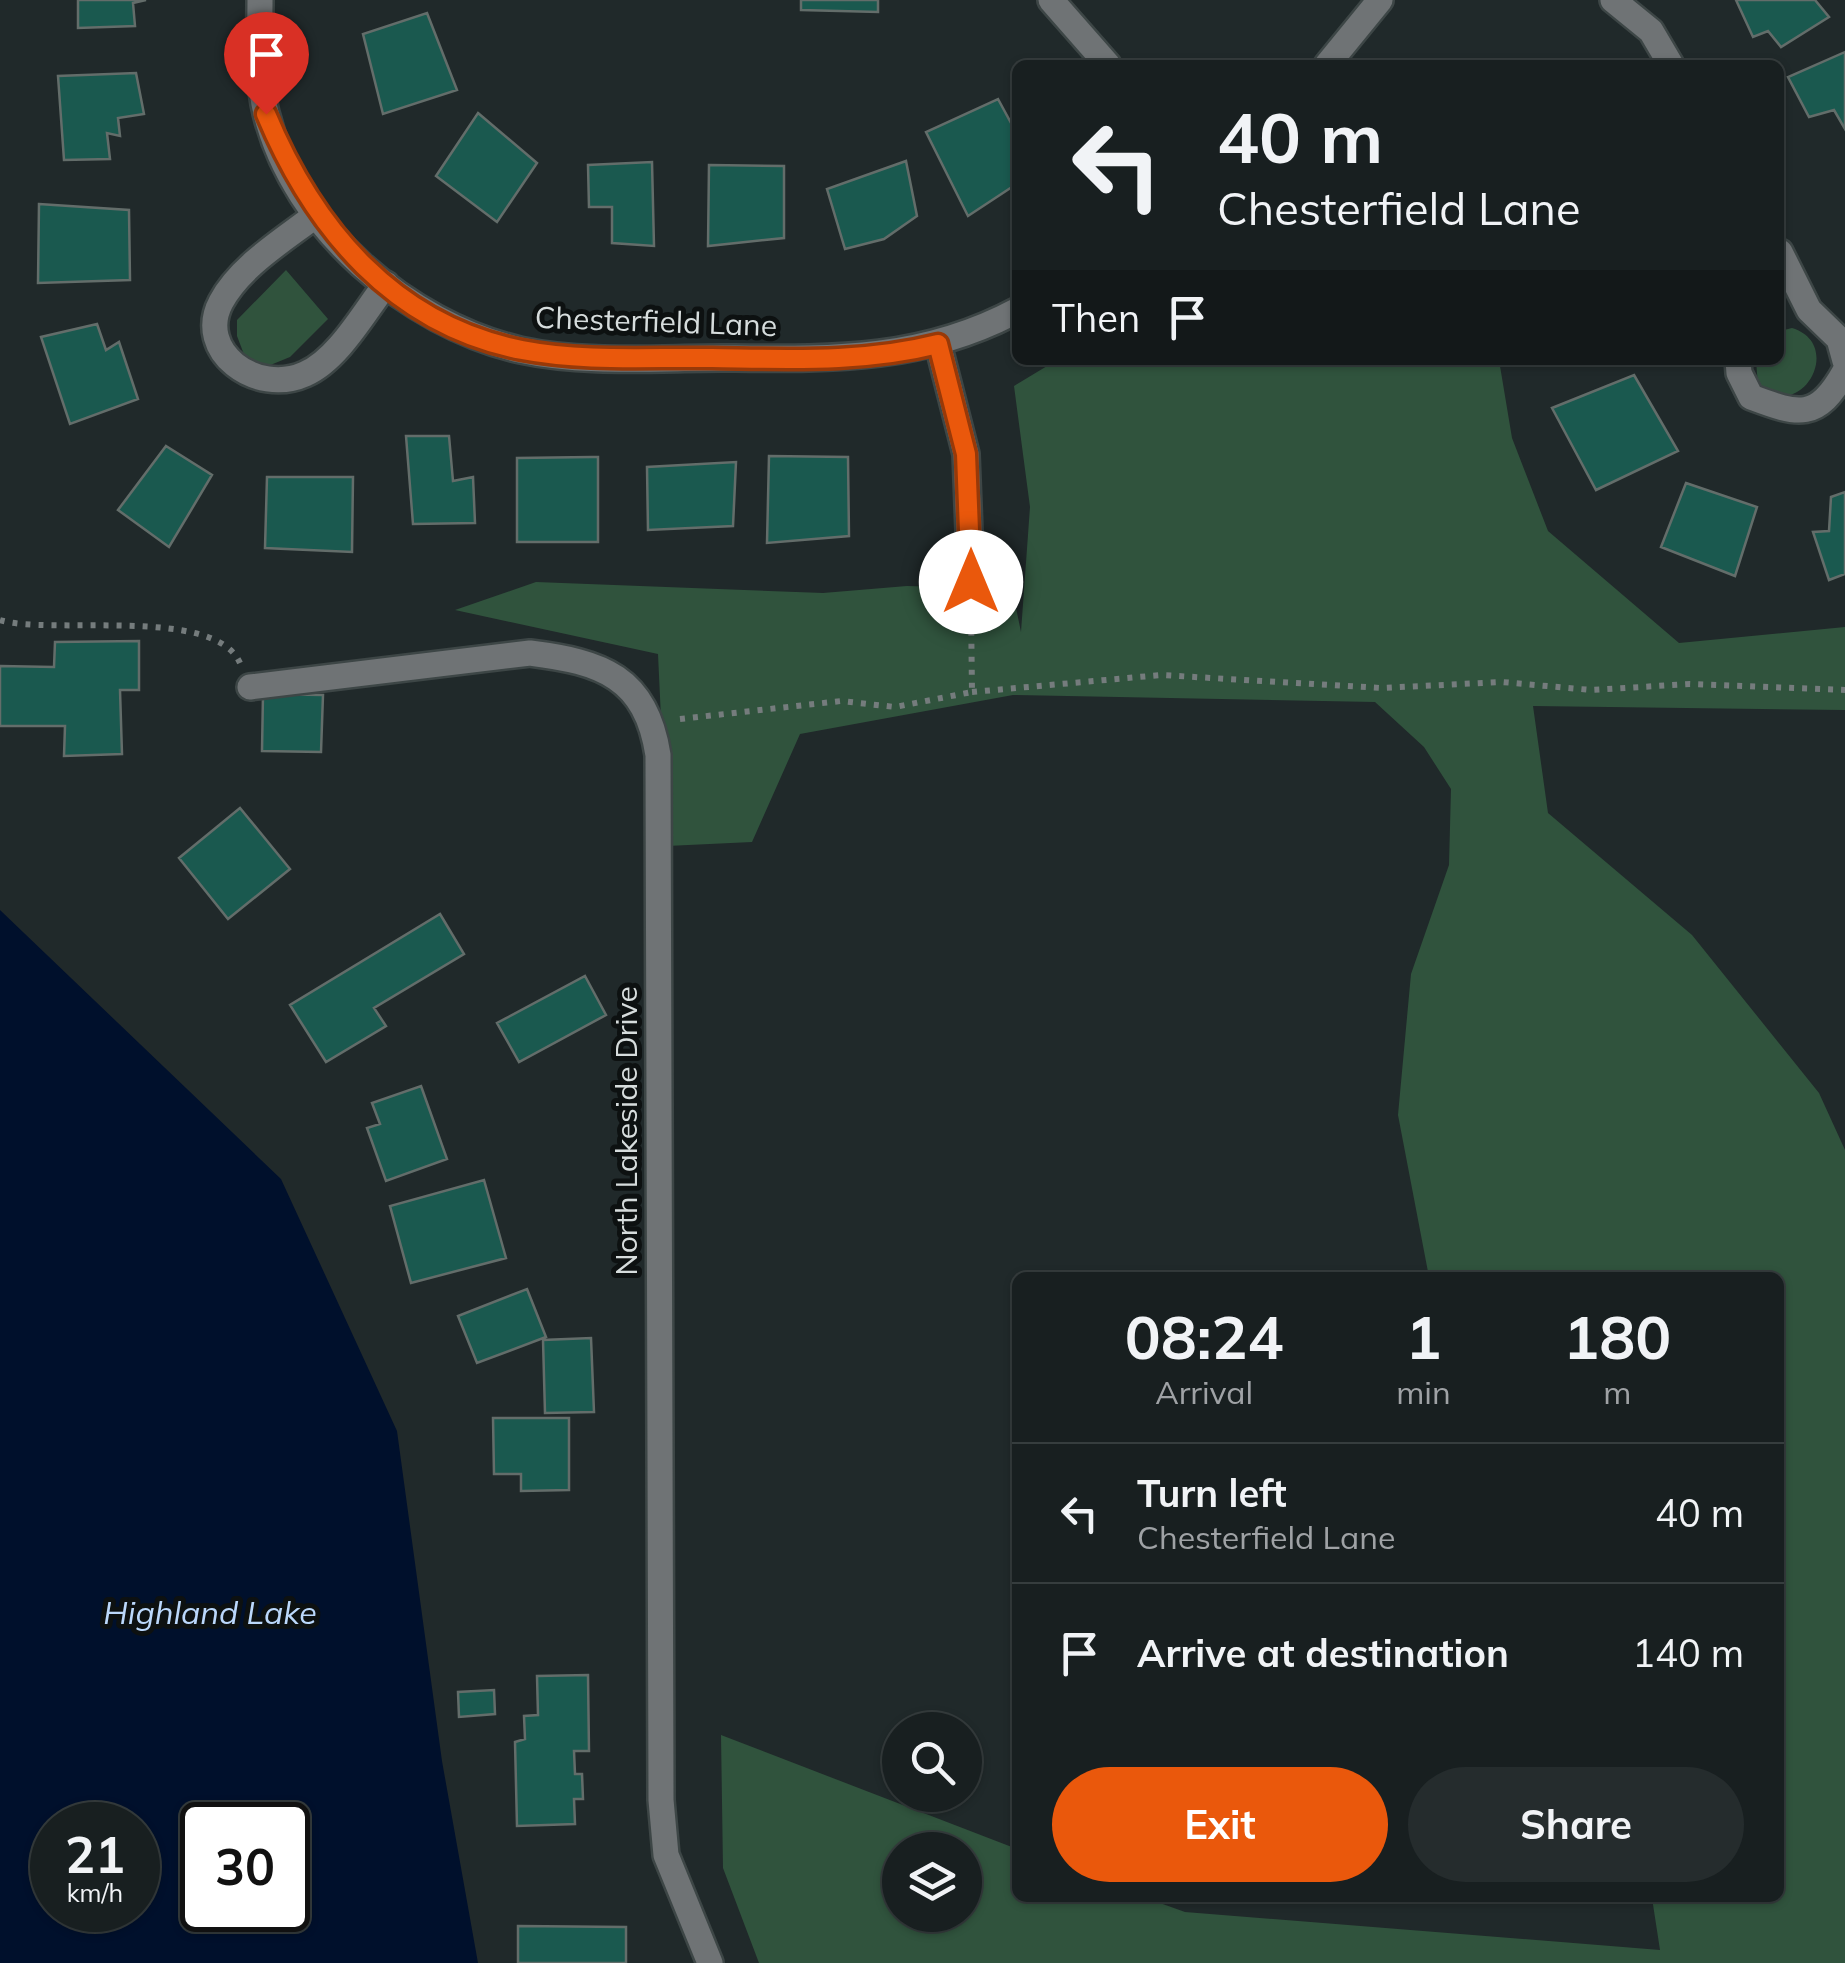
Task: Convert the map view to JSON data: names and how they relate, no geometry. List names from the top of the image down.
{
  "streets": {
    "street": ["Chesterfield Lane", "North Lakeside Drive"]
  },
  "water": ["Highland Lake"],
  "page": {
    "turn": ["40 m", "Chesterfield Lane"],
    "then": "Then",
    "eta": [
      "08:24",
      "Arrival",
      "1",
      "min",
      "180",
      "m"
    ],
    "list": [
      {
        "name": "Turn left",
        "note": "Chesterfield Lane",
        "value": "40 m"
      },
      {
        "name": "Arrive at destination",
        "value": "140 m"
      }
    ],
    "buttons": ["Exit", "Share"],
    "speed": "21 km/h",
    "limit": "30"
  }
}
